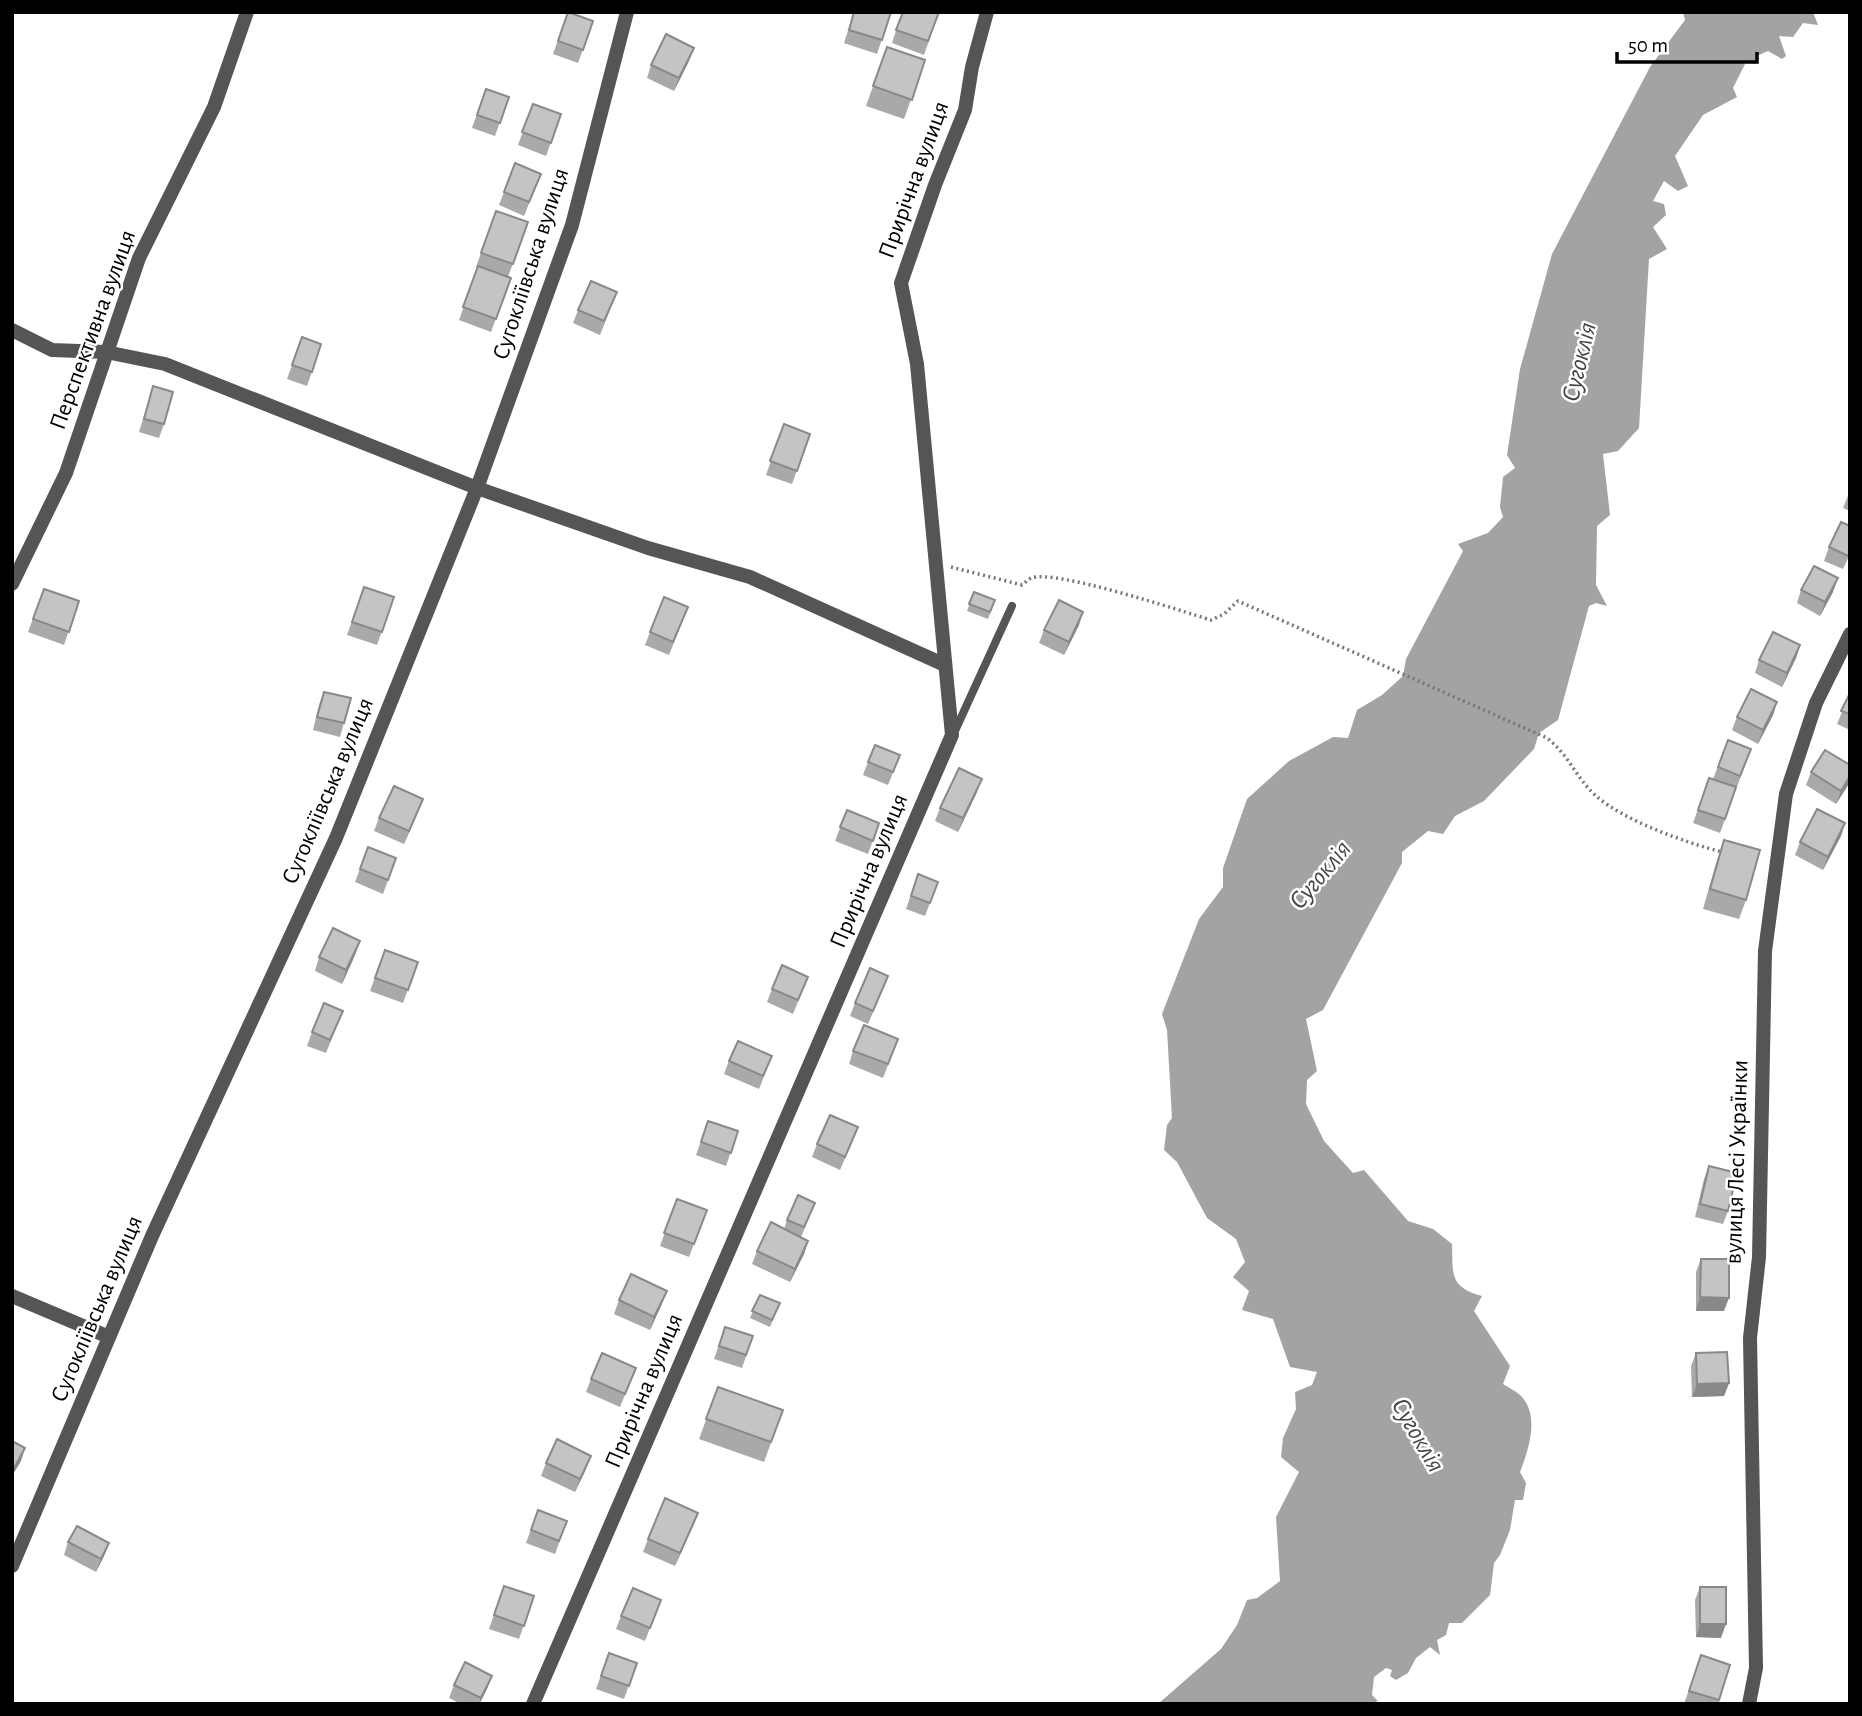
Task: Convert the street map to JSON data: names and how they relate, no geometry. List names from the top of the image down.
{
  "streets": {
    "street": [
      "Прирічна вулиця",
      "Сугокліївська вулиця",
      "Перспективна вулиця",
      "вулиця Лесі Українки"
    ]
  },
  "water": ["Сугоклія"],
  "scale_bar": "50 m"
}
